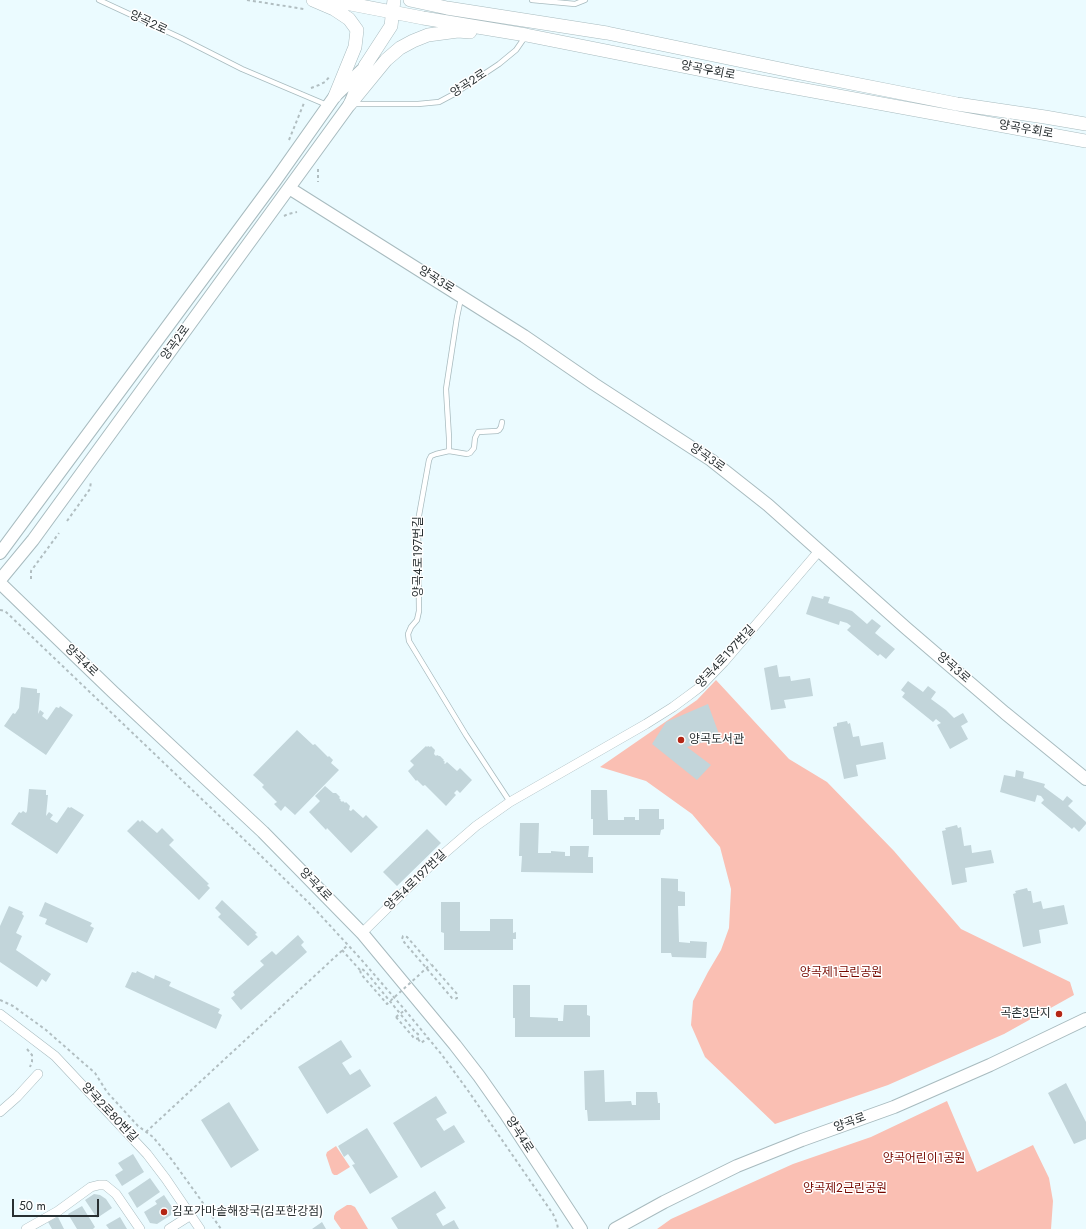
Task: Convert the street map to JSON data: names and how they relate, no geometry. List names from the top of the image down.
{
  "streets": {
    "main road": ["양곡2로", "양곡우회로"],
    "street": [
      "양곡3로",
      "양곡4로197번길",
      "양곡4로",
      "양곡2로80번길",
      "양곡로"
    ]
  },
  "crossings": [
    ["양곡2로", "양곡우회로"],
    ["양곡2로", "양곡3로"],
    ["양곡2로", "양곡4로"],
    ["양곡3로", "양곡4로197번길"],
    ["양곡4로197번길", "양곡4로"]
  ],
  "parks": ["양곡제1근린공원", "양곡어린이1공원", "양곡제2근린공원"],
  "places": ["양곡도서관", "곡촌3단지", "김포가마솥해장국(김포한강점)"],
  "scale_bar": "50 m"
}
